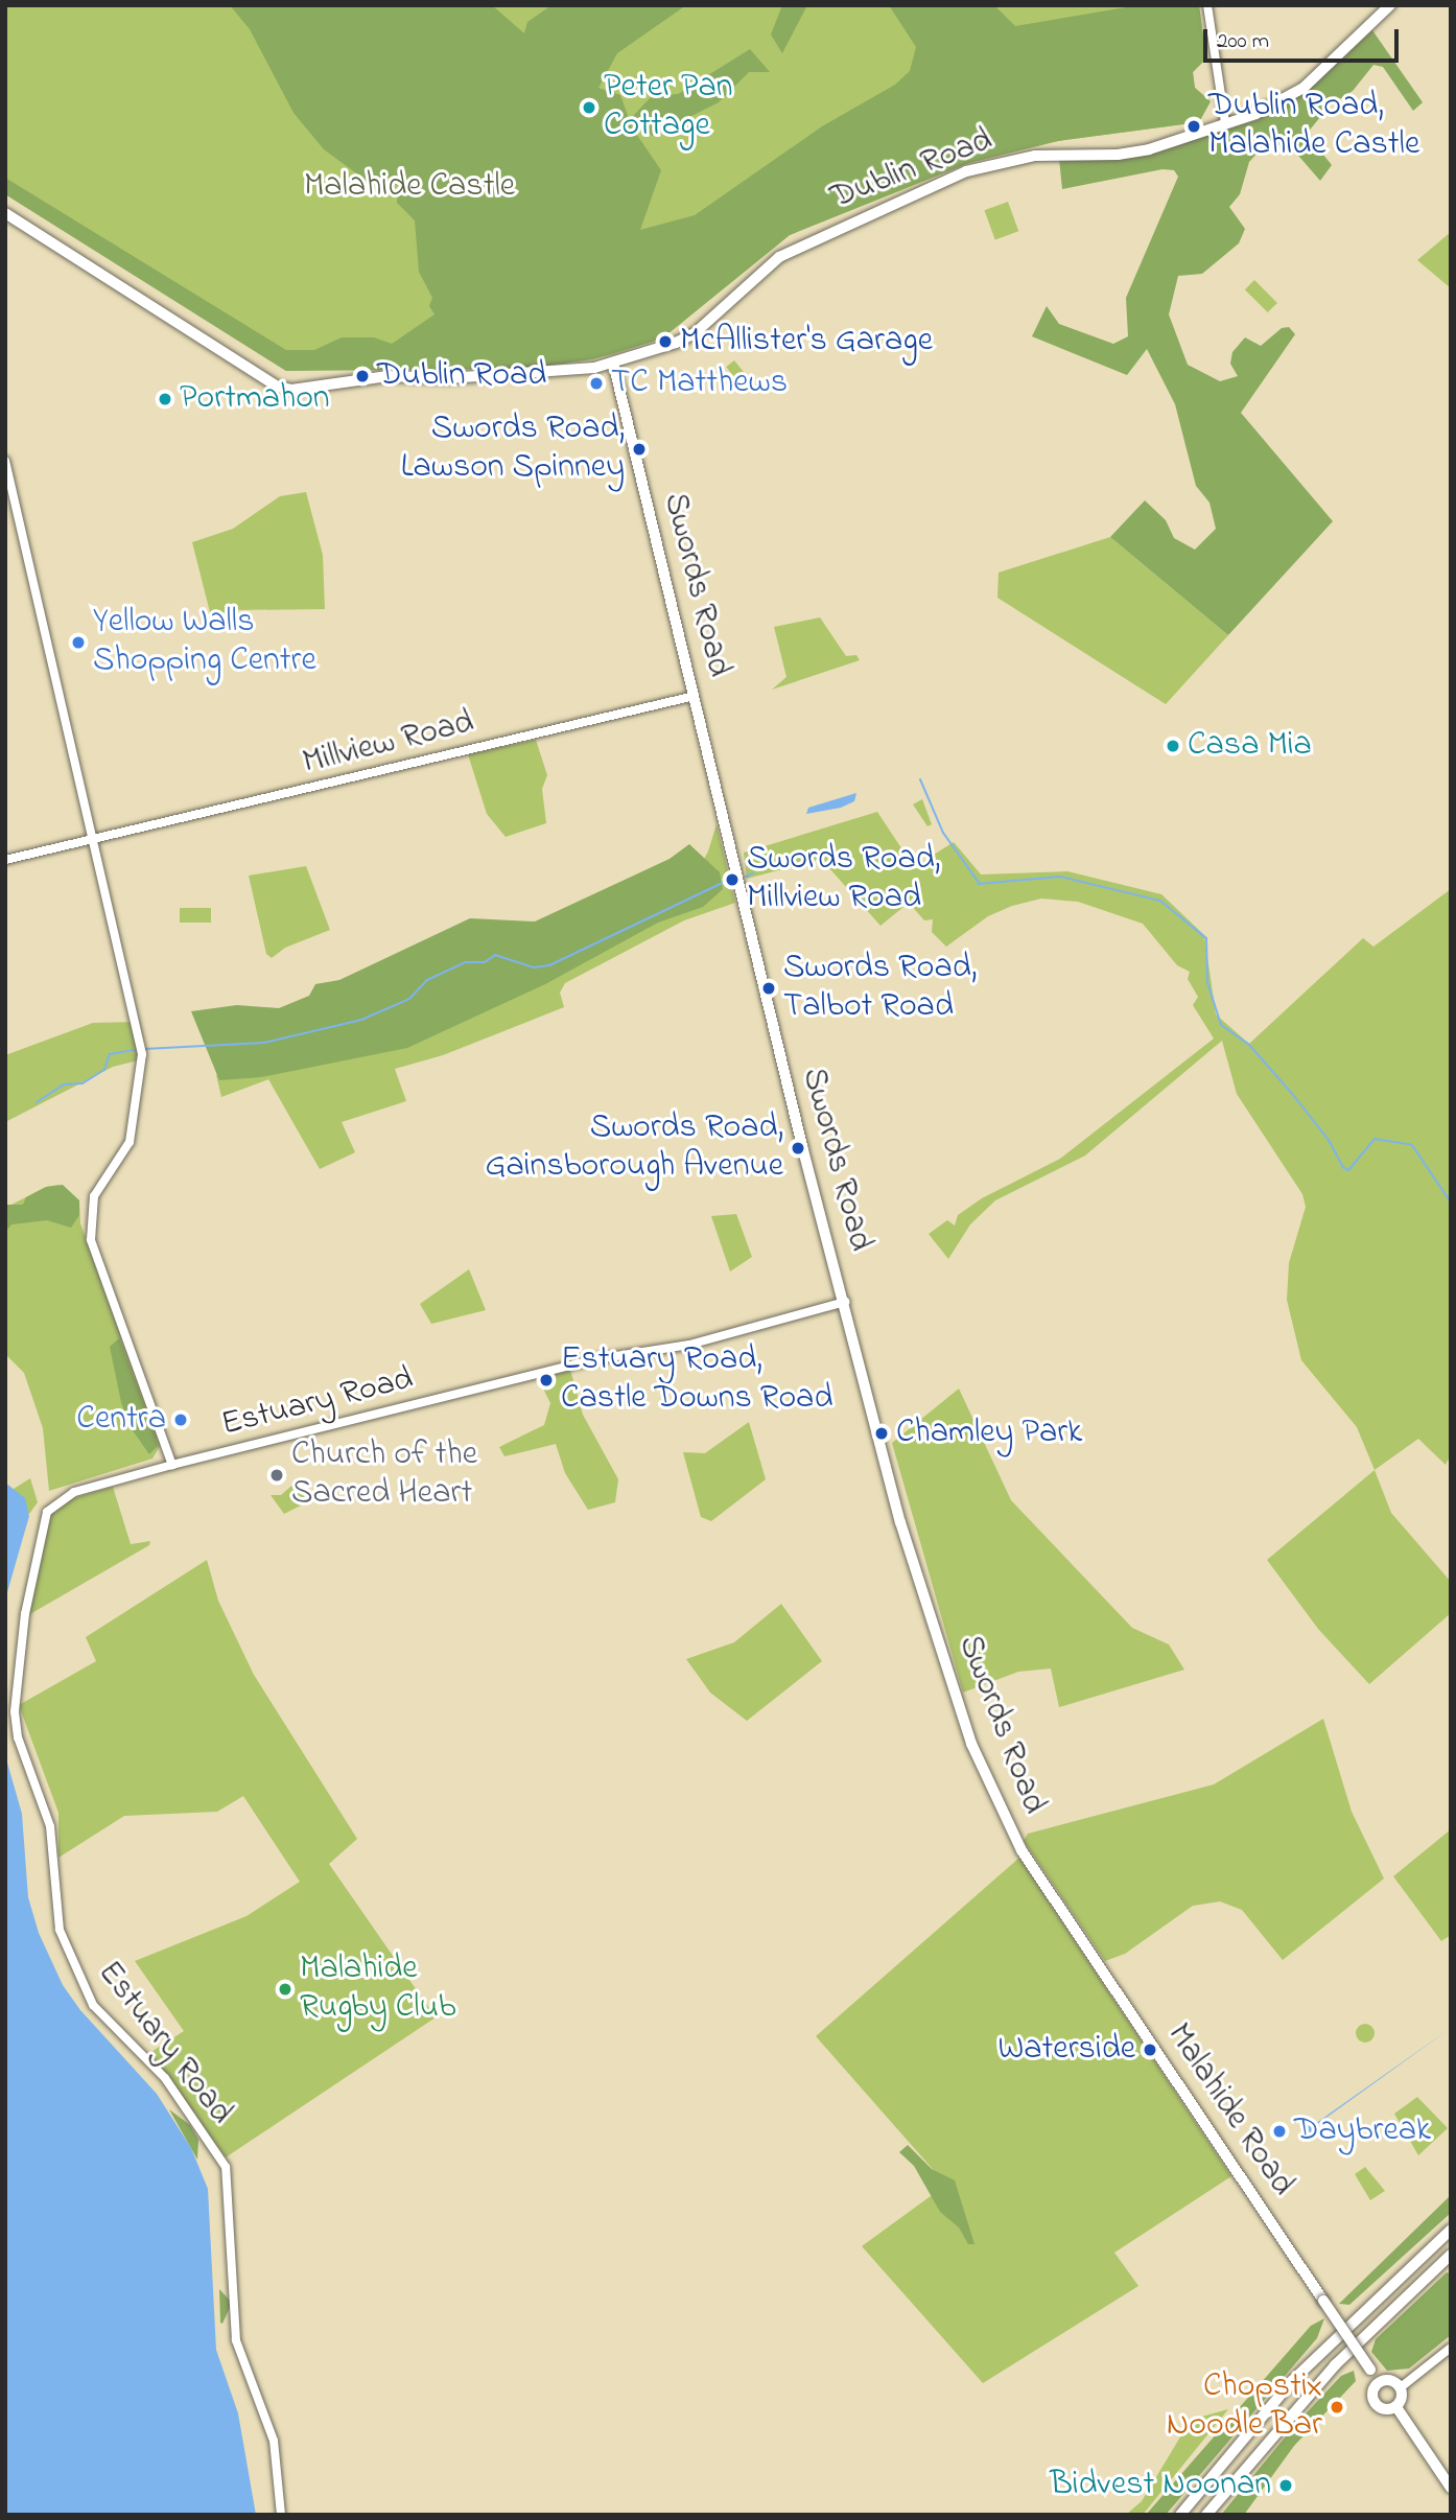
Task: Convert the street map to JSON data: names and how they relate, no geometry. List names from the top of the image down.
{
  "streets": {
    "main road": ["Dublin Road", "Swords Road", "Malahide Road"],
    "street": ["Millview Road", "Estuary Road"]
  },
  "crossings": [
    ["Dublin Road", "Swords Road"],
    ["Swords Road", "Millview Road"],
    ["Swords Road", "Estuary Road"],
    ["Swords Road", "Malahide Road"]
  ],
  "parks": ["Malahide Castle"],
  "places": [
    "Peter Pan Cottage",
    "Dublin Road, Malahide Castle",
    "McAllister's Garage",
    "Dublin Road",
    "TC Matthews",
    "Portmahon",
    "Swords Road, Lawson Spinney",
    "Yellow Walls Shopping Centre",
    "Casa Mia",
    "Swords Road, Millview Road",
    "Swords Road, Talbot Road",
    "Swords Road, Gainsborough Avenue",
    "Estuary Road, Castle Downs Road",
    "Centra",
    "Chamley Park",
    "Church of the Sacred Heart",
    "Malahide Rugby Club",
    "Waterside",
    "Daybreak",
    "Chopstix Noodle Bar",
    "Bidvest Noonan"
  ],
  "scale_bar": "200 m"
}
